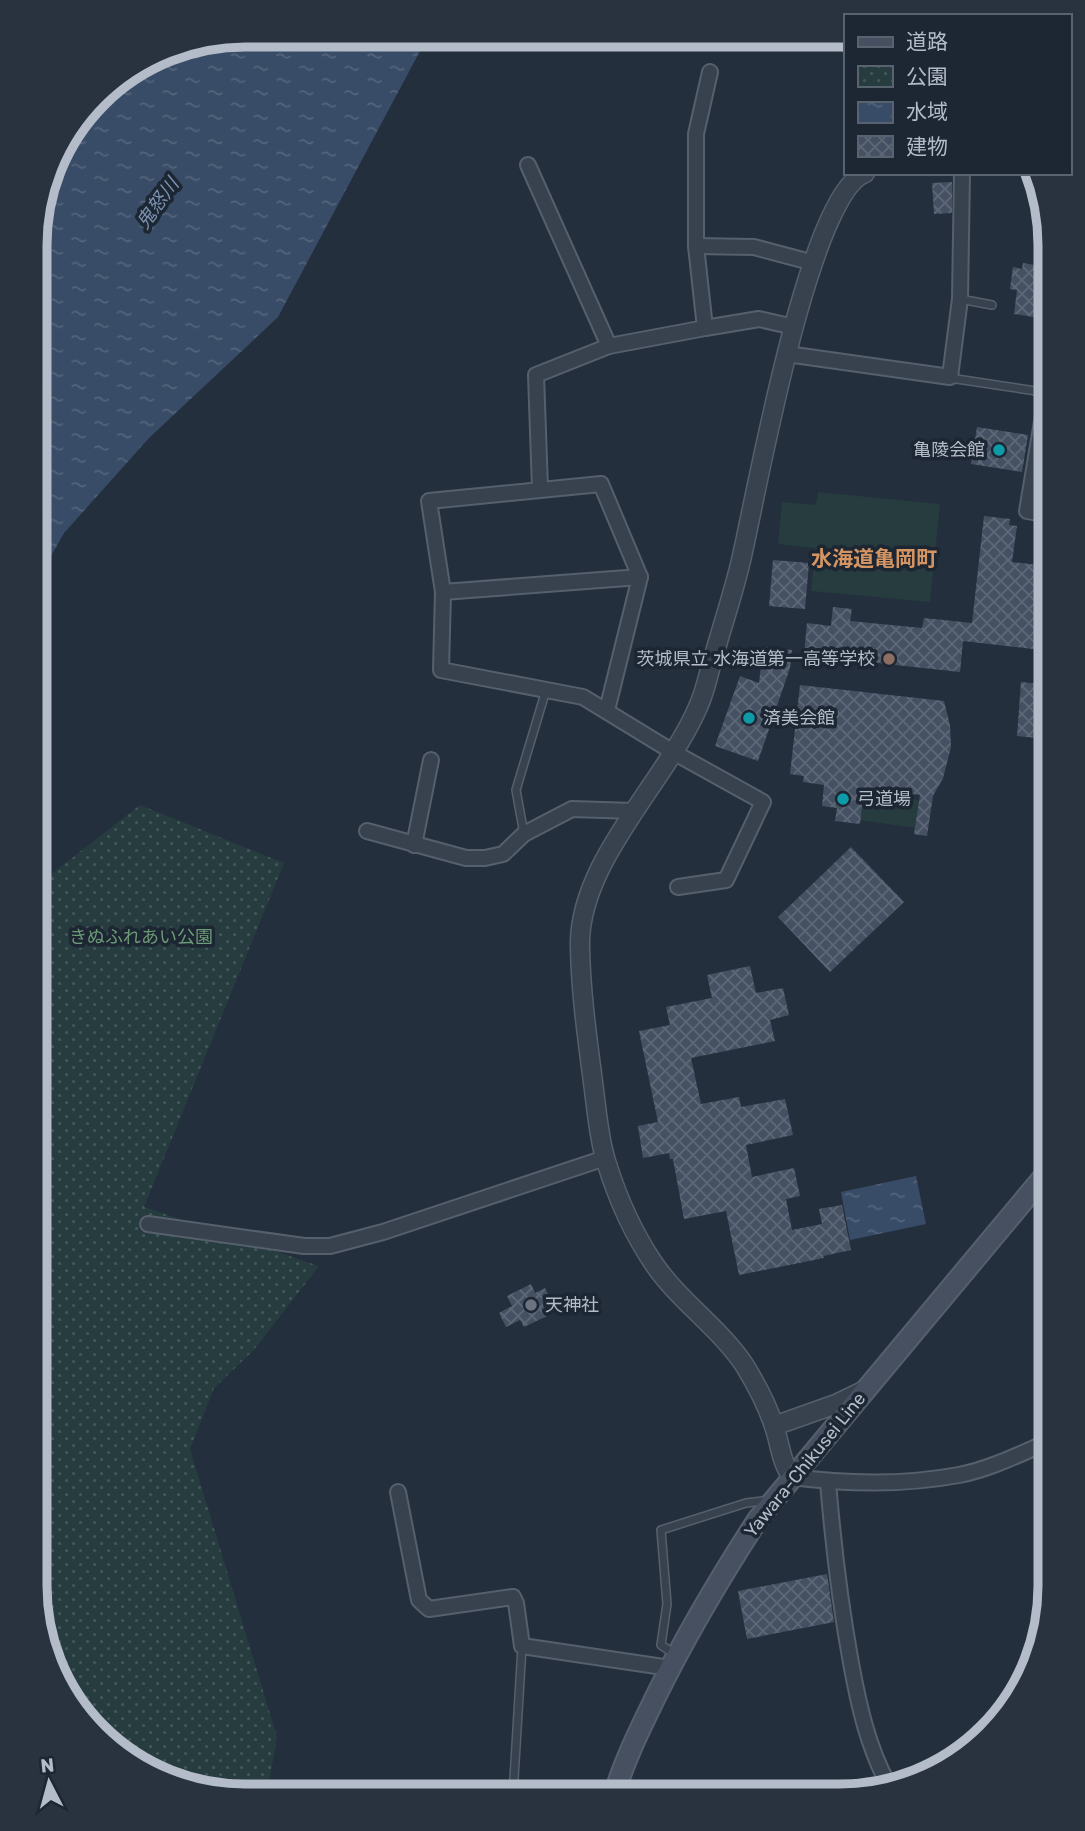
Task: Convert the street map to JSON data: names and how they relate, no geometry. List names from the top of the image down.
{
  "streets": {
    "main road": ["Yawara-Chikusei Line"]
  },
  "districts": ["水海道亀岡町"],
  "water": ["鬼怒川"],
  "parks": ["きぬふれあい公園"],
  "places": [
    "亀陵会館",
    "茨城県立 水海道第一高等学校",
    "済美会館",
    "弓道場",
    "天神社"
  ],
  "legend": [
    "道路",
    "公園",
    "水域",
    "建物"
  ],
  "north": "top"
}
